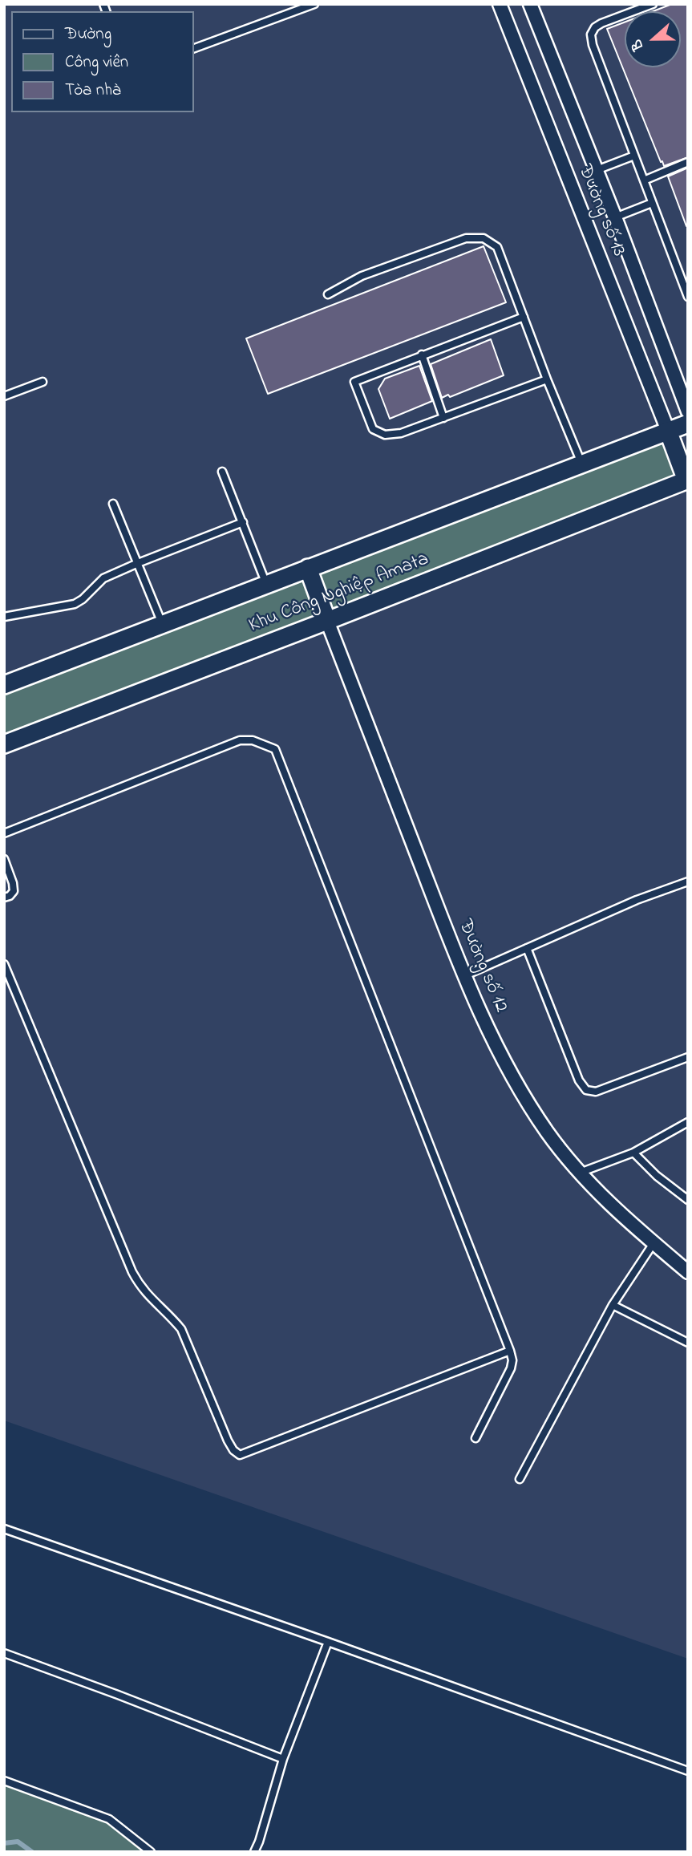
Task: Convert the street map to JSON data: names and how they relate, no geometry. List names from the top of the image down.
{
  "streets": {
    "street": ["Đường số 13", "Khu Công Nghiệp Amata", "Đường số 12"]
  },
  "crossings": [
    ["Đường số 13", "Khu Công Nghiệp Amata"],
    ["Khu Công Nghiệp Amata", "Đường số 12"]
  ],
  "legend": ["Đường", "Công viên", "Tòa nhà"],
  "north": "left"
}
